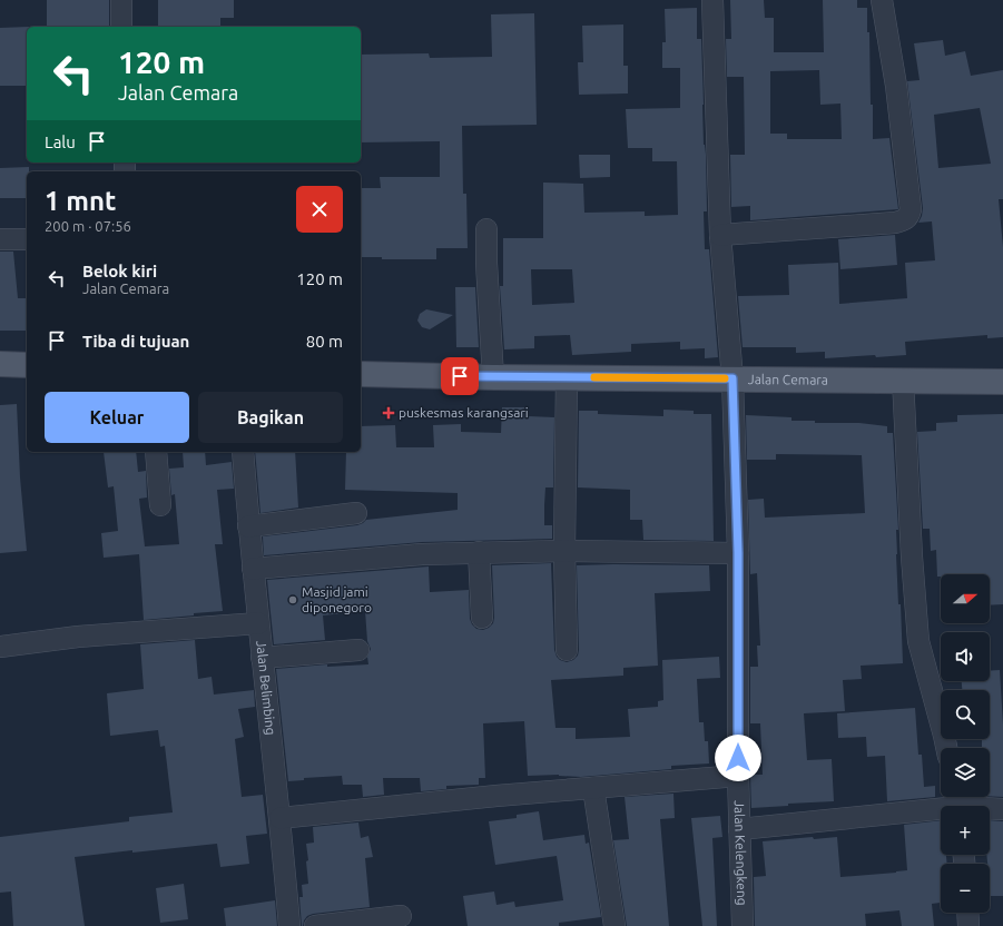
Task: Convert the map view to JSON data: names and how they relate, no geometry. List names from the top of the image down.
{
  "streets": {
    "main road": ["Jalan Cemara"],
    "street": ["Jalan Belimbing", "Jalan Kelengkeng"]
  },
  "crossings": [
    ["Jalan Cemara", "Jalan Kelengkeng"]
  ],
  "places": {
    "health": ["puskesmas karangsari"],
    "other": ["Masjid jami diponegoro"]
  },
  "north": "right",
  "page": {
    "turn": ["120 m", "Jalan Cemara"],
    "then": "Lalu",
    "heading": ["1 mnt", "200 m · 07:56"],
    "list": [
      {
        "name": "Belok kiri",
        "note": "Jalan Cemara",
        "value": "120 m"
      },
      {
        "name": "Tiba di tujuan",
        "value": "80 m"
      }
    ],
    "buttons": ["Keluar", "Bagikan"],
    "map_buttons": ["+", "−"]
  }
}
